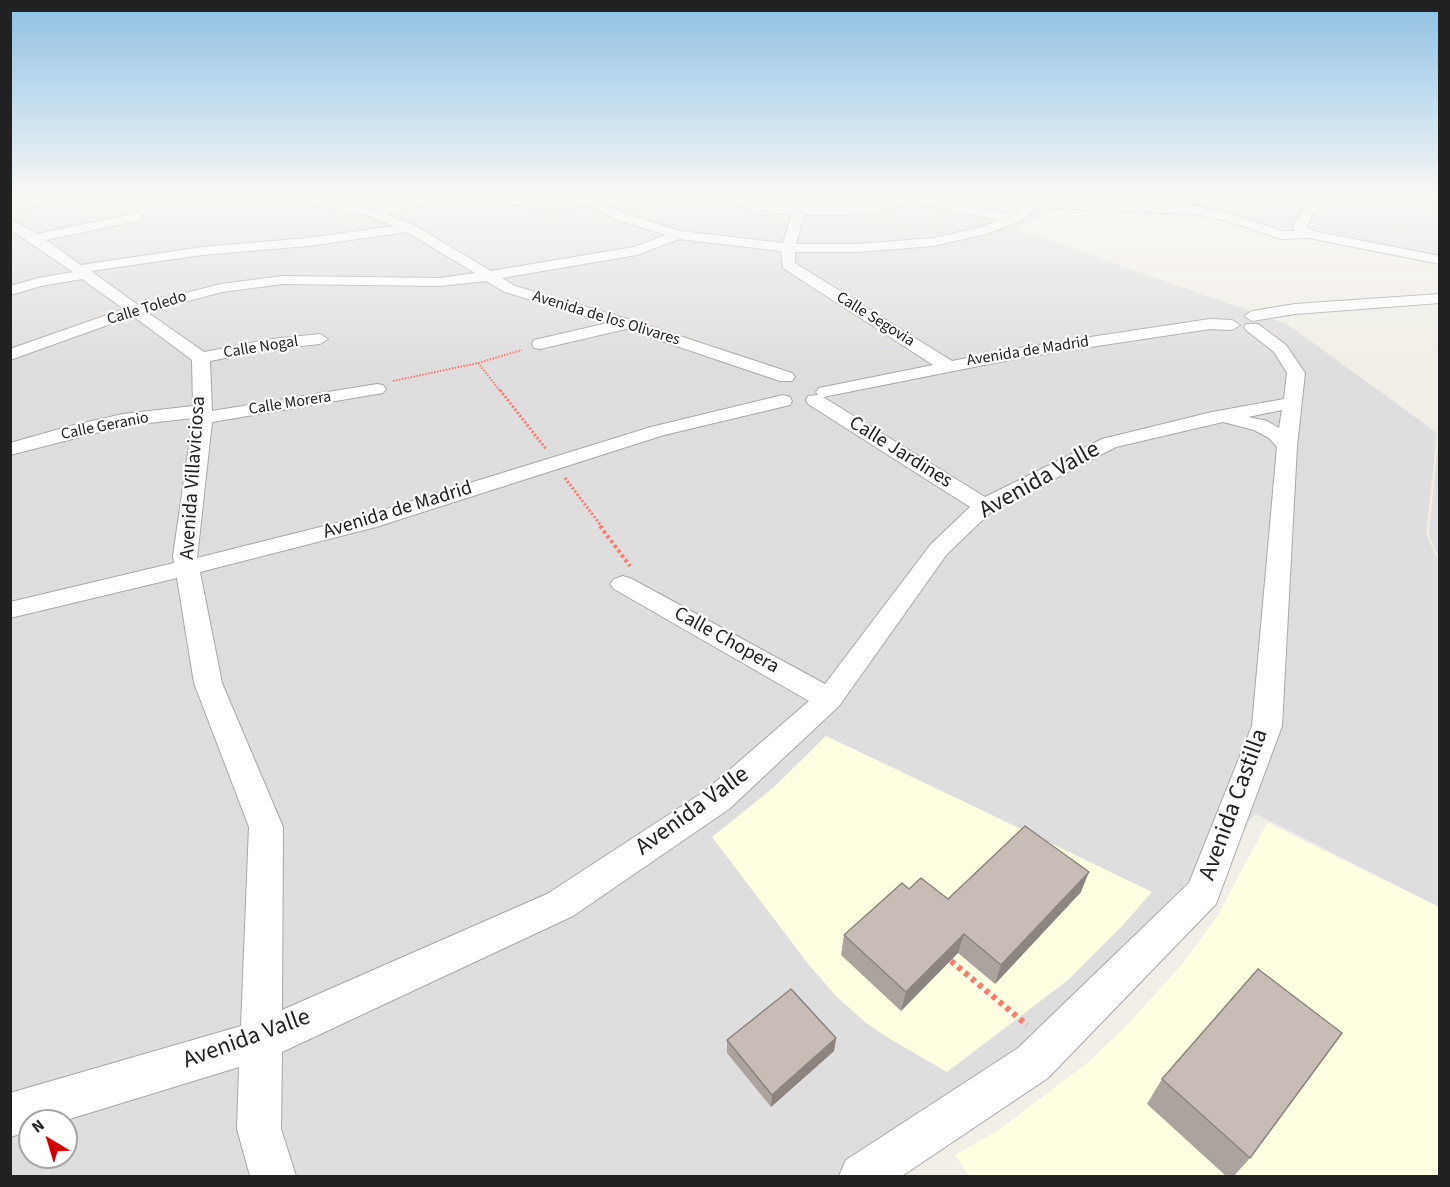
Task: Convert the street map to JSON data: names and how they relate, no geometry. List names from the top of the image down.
{
  "streets": {
    "street": [
      "Calle Toledo",
      "Avenida de los Olivares",
      "Calle Segovia",
      "Calle Nogal",
      "Avenida de Madrid",
      "Calle Morera",
      "Calle Geranio",
      "Calle Jardines",
      "Avenida Villaviciosa",
      "Avenida Valle",
      "Calle Chopera",
      "Avenida Castilla"
    ]
  },
  "crossings": [
    ["Calle Toledo", "Avenida de los Olivares"],
    ["Avenida de los Olivares", "Avenida de Madrid"],
    ["Avenida de los Olivares", "Calle Jardines"],
    ["Calle Segovia", "Avenida de Madrid"],
    ["Calle Nogal", "Avenida Villaviciosa"],
    ["Avenida de Madrid", "Calle Jardines"],
    ["Avenida de Madrid", "Avenida Villaviciosa"],
    ["Avenida de Madrid", "Avenida Castilla"],
    ["Calle Morera", "Calle Geranio"],
    ["Calle Morera", "Avenida Villaviciosa"],
    ["Calle Geranio", "Avenida Villaviciosa"],
    ["Calle Jardines", "Avenida Valle"],
    ["Avenida Villaviciosa", "Avenida Valle"],
    ["Avenida Valle", "Calle Chopera"],
    ["Avenida Valle", "Avenida Castilla"]
  ],
  "north": "top left"
}
